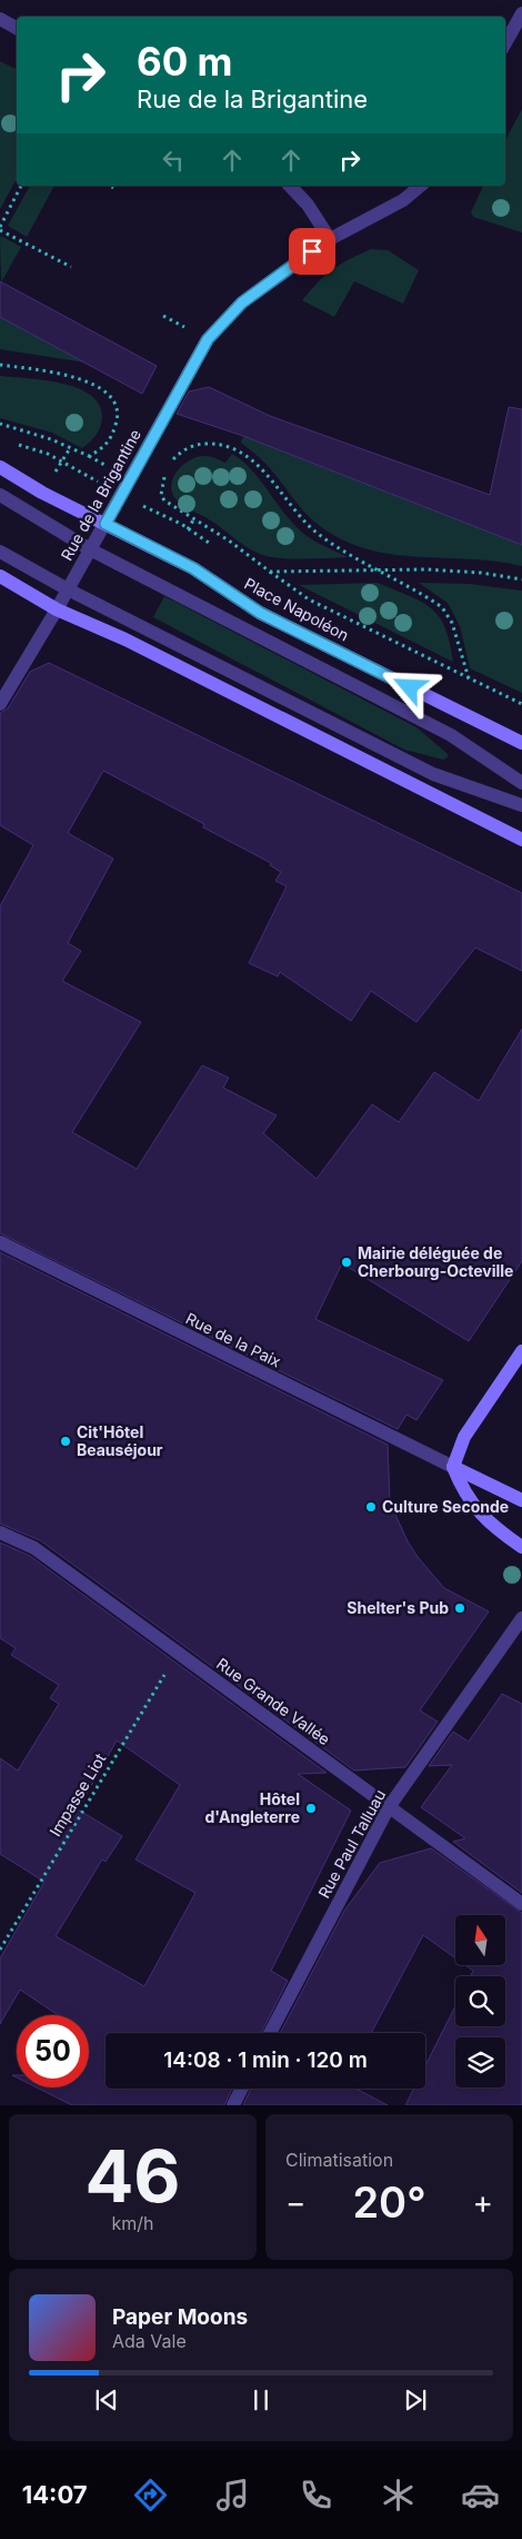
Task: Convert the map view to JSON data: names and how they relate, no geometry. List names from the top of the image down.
{
  "streets": {
    "main road": ["Place Napoléon"],
    "street": [
      "Rue de la Brigantine",
      "Rue de la Paix",
      "Rue Grande Vallée",
      "Rue Paul Talluau"
    ],
    "path": ["Impasse Liot"]
  },
  "crossings": [
    ["Rue de la Brigantine", "Place Napoléon"],
    ["Rue Grande Vallée", "Impasse Liot"],
    ["Rue Grande Vallée", "Rue Paul Talluau"]
  ],
  "places": [
    "Mairie déléguée de Cherbourg-Octeville",
    "Cit'Hôtel Beauséjour",
    "Culture Seconde",
    "Shelter's Pub",
    "Hôtel d'Angleterre"
  ],
  "north": "top",
  "page": {
    "turn": ["60 m", "Rue de la Brigantine"],
    "limit": "50",
    "trip": "14:08 · 1 min · 120 m",
    "tile": [
      ["46", "km/h"],
      "Climatisation"
    ],
    "heat": ["−", "20°", "+"],
    "song": ["Paper Moons", "Ada Vale"],
    "tabs": "14:07"
  }
}
